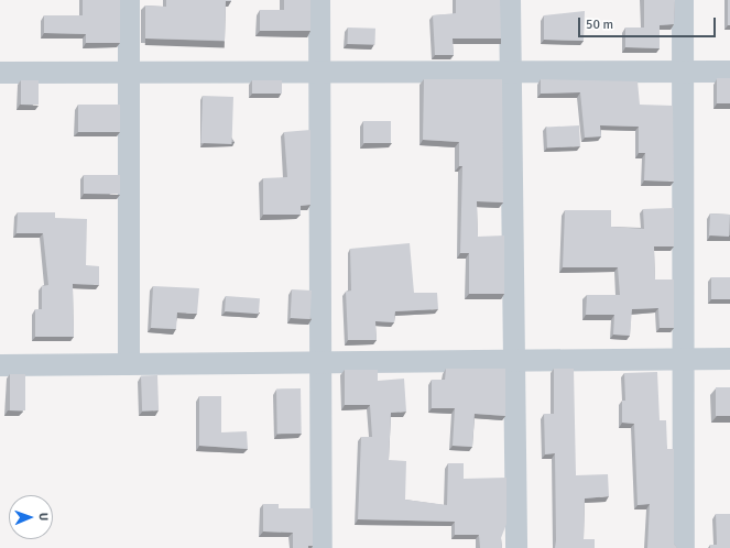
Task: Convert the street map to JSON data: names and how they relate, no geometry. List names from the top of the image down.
{
  "scale_bar": "50 m",
  "north": "right"
}
